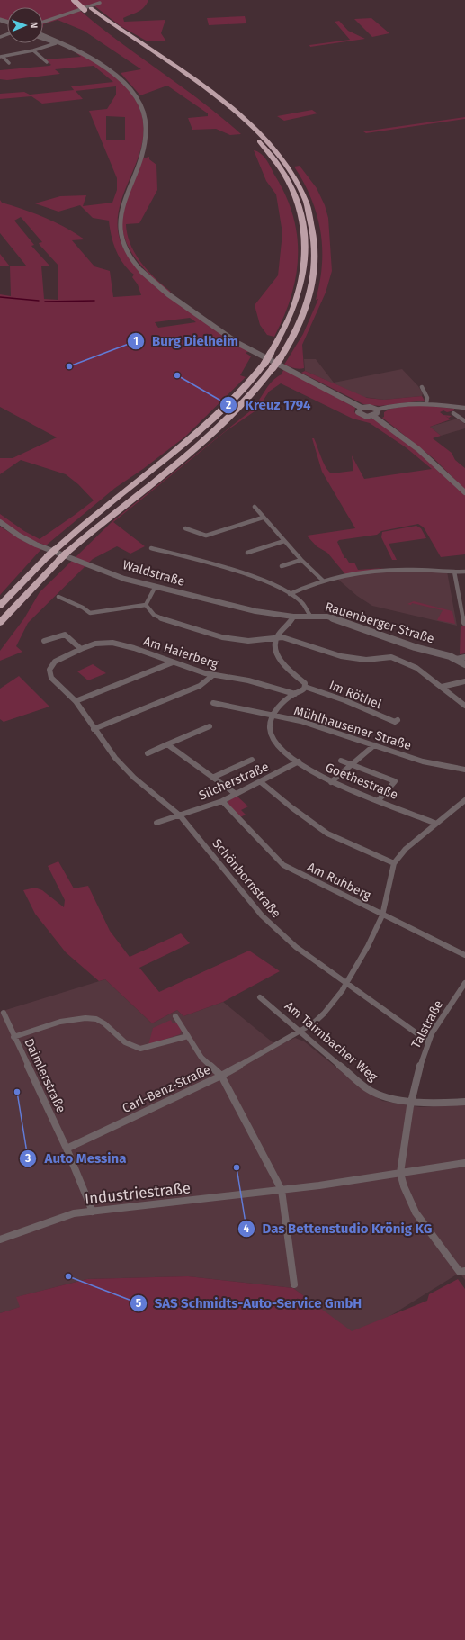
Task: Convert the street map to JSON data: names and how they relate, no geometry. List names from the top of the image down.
{
  "streets": {
    "street": [
      "Waldstraße",
      "Rauenberger Straße",
      "Am Haierberg",
      "Im Röthel",
      "Mühlhausener Straße",
      "Silcherstraße",
      "Goethestraße",
      "Schönbornstraße",
      "Am Ruhberg",
      "Talstraße",
      "Am Tairnbacher Weg",
      "Daimlerstraße",
      "Carl-Benz-Straße",
      "Industriestraße"
    ]
  },
  "crossings": [
    ["Waldstraße", "Rauenberger Straße"],
    ["Am Haierberg", "Goethestraße"],
    ["Am Haierberg", "Schönbornstraße"],
    ["Im Röthel", "Goethestraße"],
    ["Mühlhausener Straße", "Goethestraße"],
    ["Silcherstraße", "Goethestraße"],
    ["Silcherstraße", "Schönbornstraße"],
    ["Silcherstraße", "Am Ruhberg"],
    ["Schönbornstraße", "Talstraße"],
    ["Talstraße", "Am Tairnbacher Weg"],
    ["Talstraße", "Industriestraße"],
    ["Daimlerstraße", "Carl-Benz-Straße"],
    ["Carl-Benz-Straße", "Industriestraße"]
  ],
  "places": [
    "Burg Dielheim",
    "Kreuz 1794",
    "Auto Messina",
    "Das Bettenstudio Krönig KG",
    "SAS Schmidts-Auto-Service GmbH"
  ],
  "north": "right"
}
